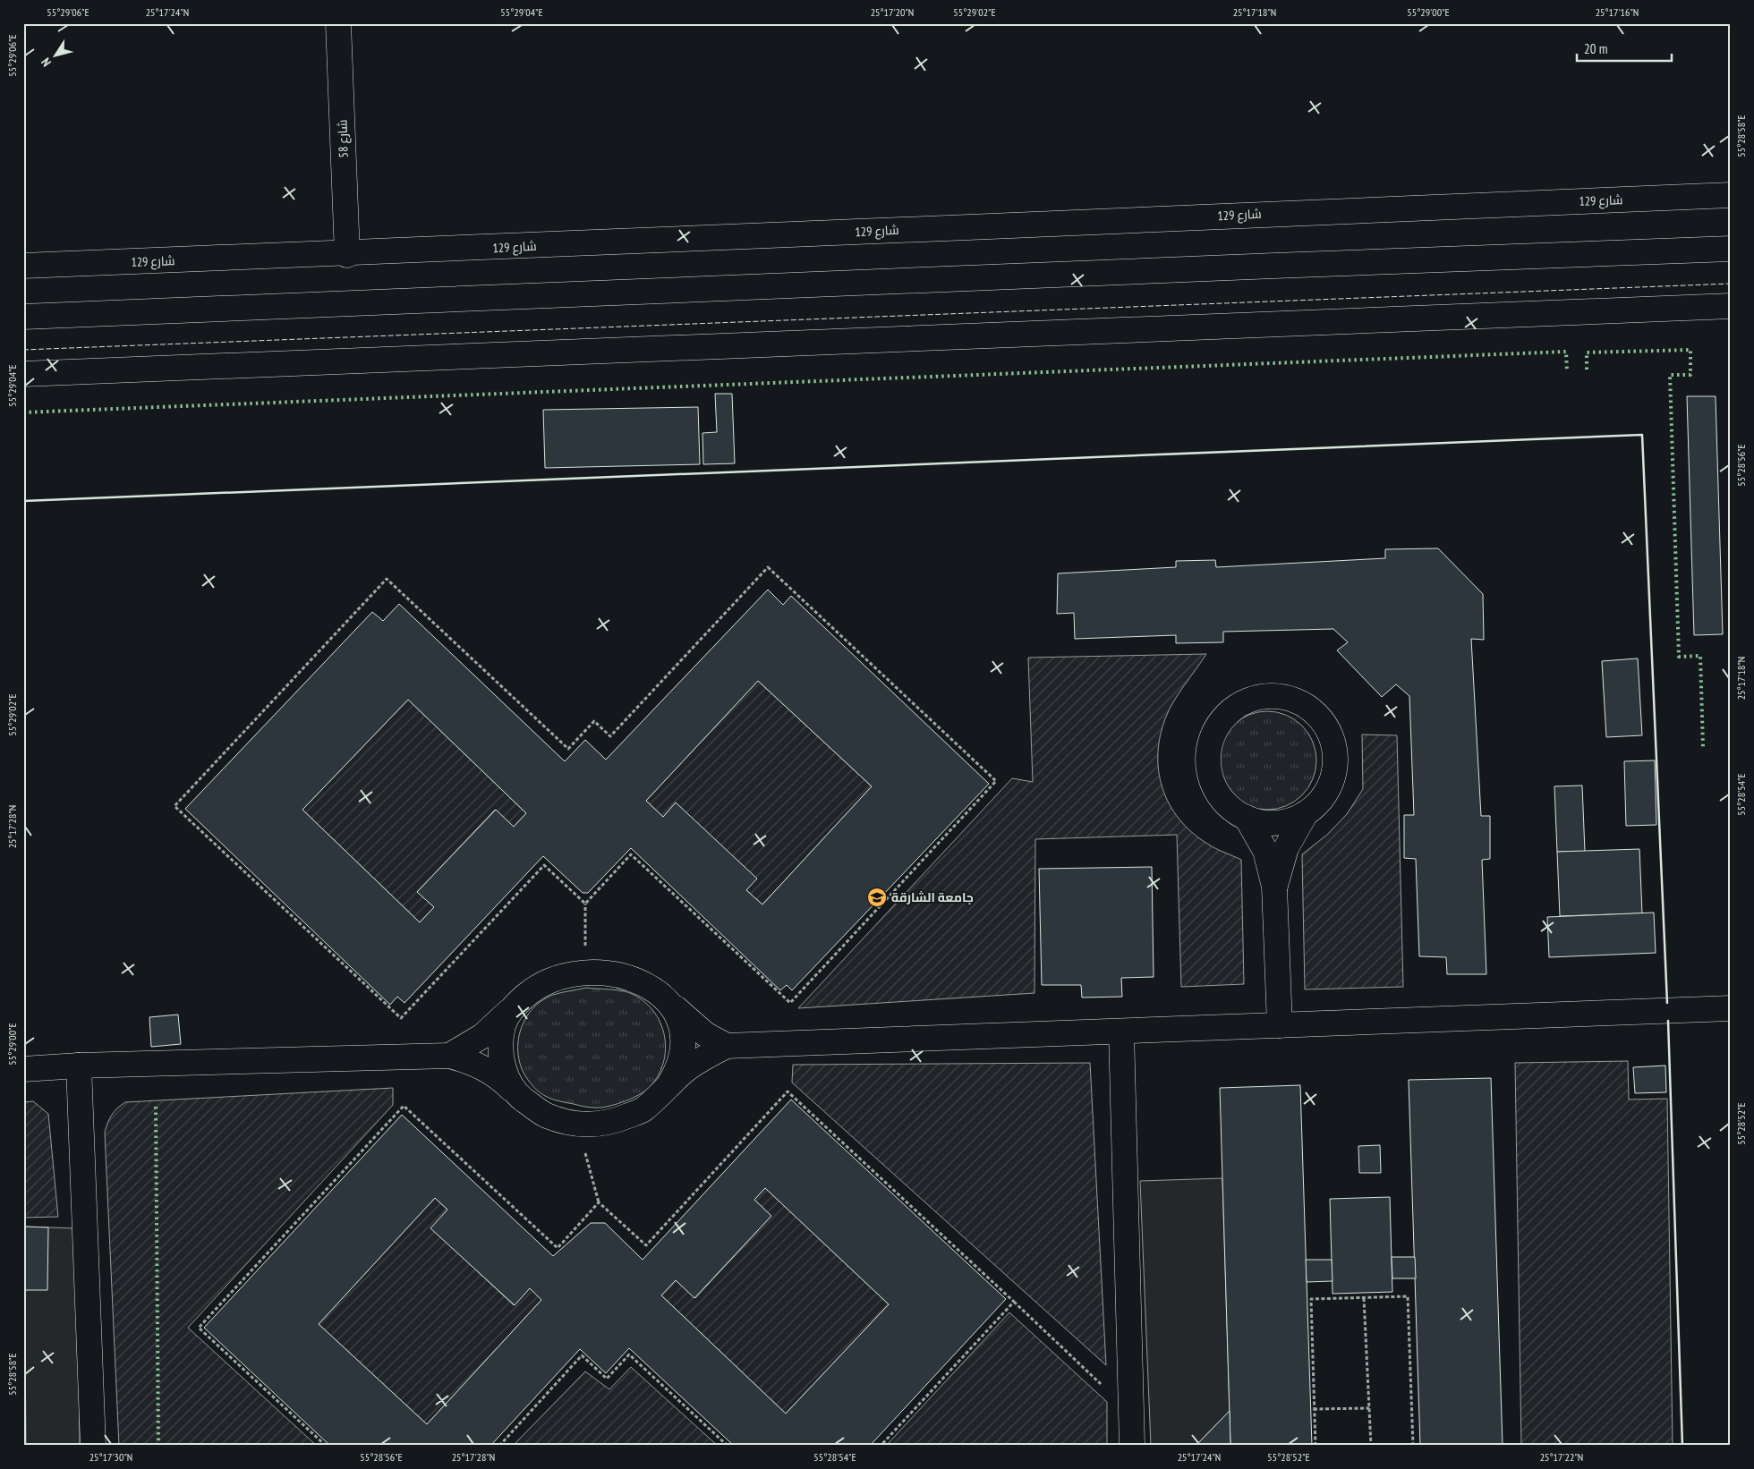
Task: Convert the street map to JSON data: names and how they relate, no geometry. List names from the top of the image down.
{
  "streets": {
    "street": ["شارع 58", "شارع 129"]
  },
  "crossings": [
    ["شارع 58", "شارع 129"]
  ],
  "places": {
    "school or university": ["جامعة الشارقة"]
  },
  "scale_bar": "20 m",
  "north": "bottom left",
  "coordinates": [
    "55°29'06\"E",
    "25°17'24\"N",
    "55°29'04\"E",
    "25°17'20\"N",
    "55°29'02\"E",
    "25°17'18\"N",
    "55°29'00\"E",
    "25°17'16\"N",
    "55°28'58\"E",
    "55°28'56\"E",
    "55°28'54\"E",
    "25°17'28\"N",
    "55°28'52\"E",
    "25°17'30\"N",
    "25°17'22\"N"
  ]
}
